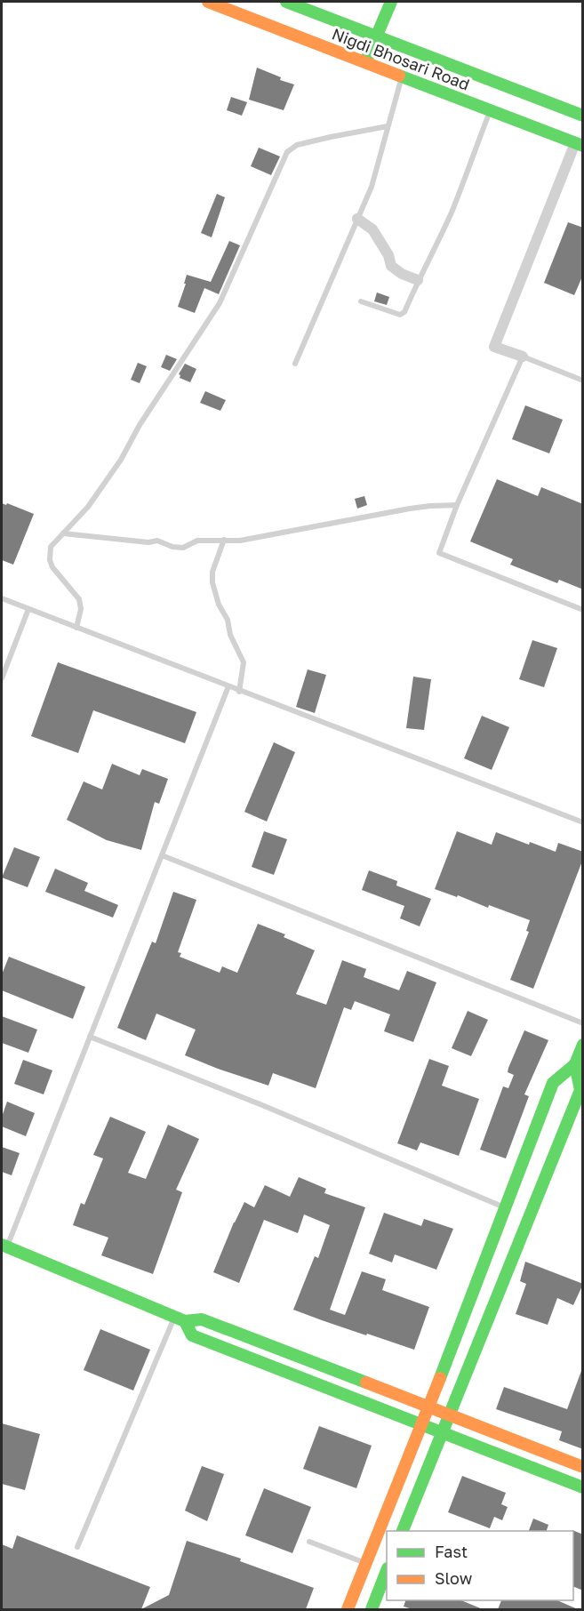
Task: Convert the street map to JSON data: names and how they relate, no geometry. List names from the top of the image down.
{
  "streets": {
    "street": ["Nigdi Bhosari Road"]
  },
  "legend": ["Fast", "Slow"]
}
